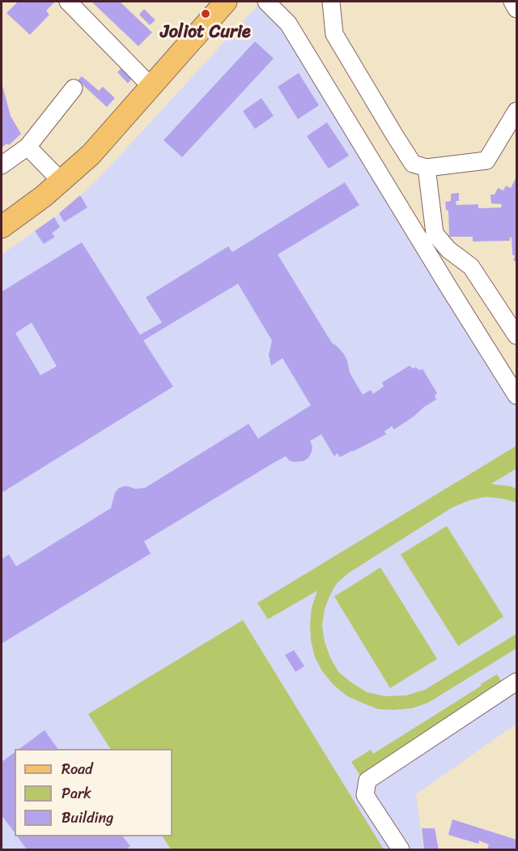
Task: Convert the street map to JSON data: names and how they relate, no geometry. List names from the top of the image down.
{
  "places": ["Joliot Curie"],
  "legend": ["Road", "Park", "Building"]
}
